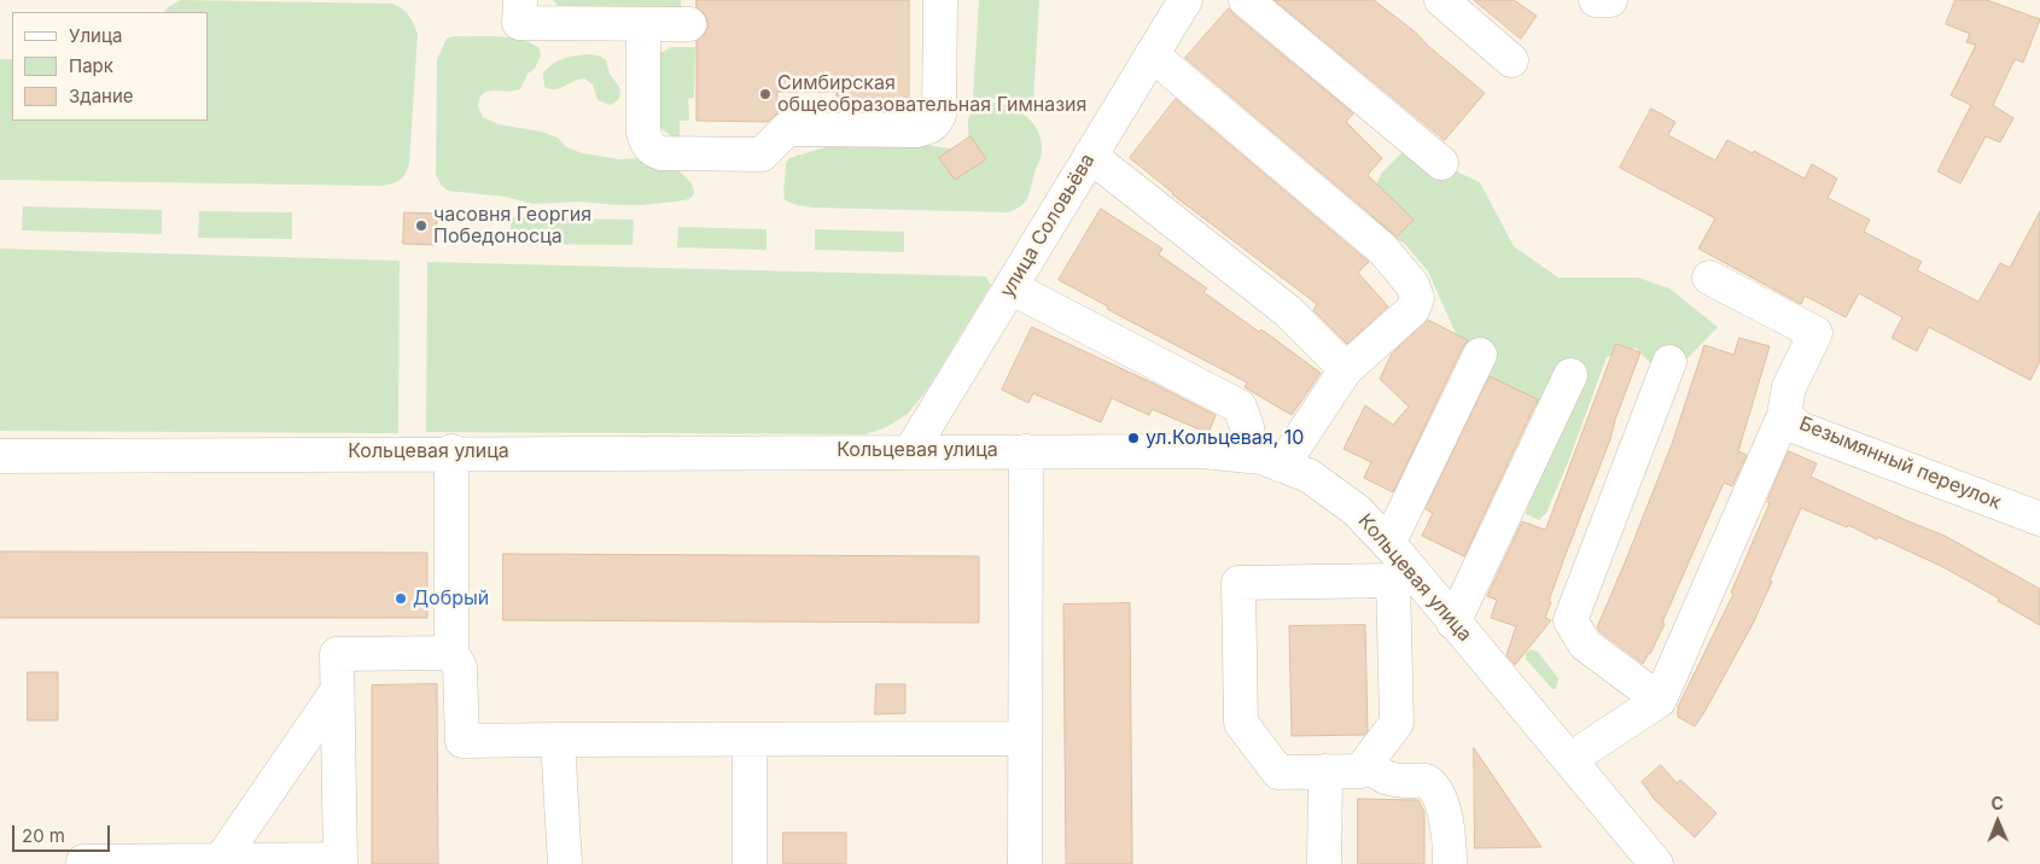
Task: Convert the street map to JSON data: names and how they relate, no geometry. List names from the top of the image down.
{
  "streets": {
    "street": ["улица Соловьёва", "Кольцевая улица", "Безымянный переулок"]
  },
  "crossings": [
    ["улица Соловьёва", "Кольцевая улица"]
  ],
  "places": [
    "Симбирская общеобразовательная Гимназия",
    "часовня Георгия Победоносца",
    "ул.Кольцевая, 10",
    "Добрый"
  ],
  "legend": ["Улица", "Парк", "Здание"],
  "scale_bar": "20 m",
  "north": "top"
}
